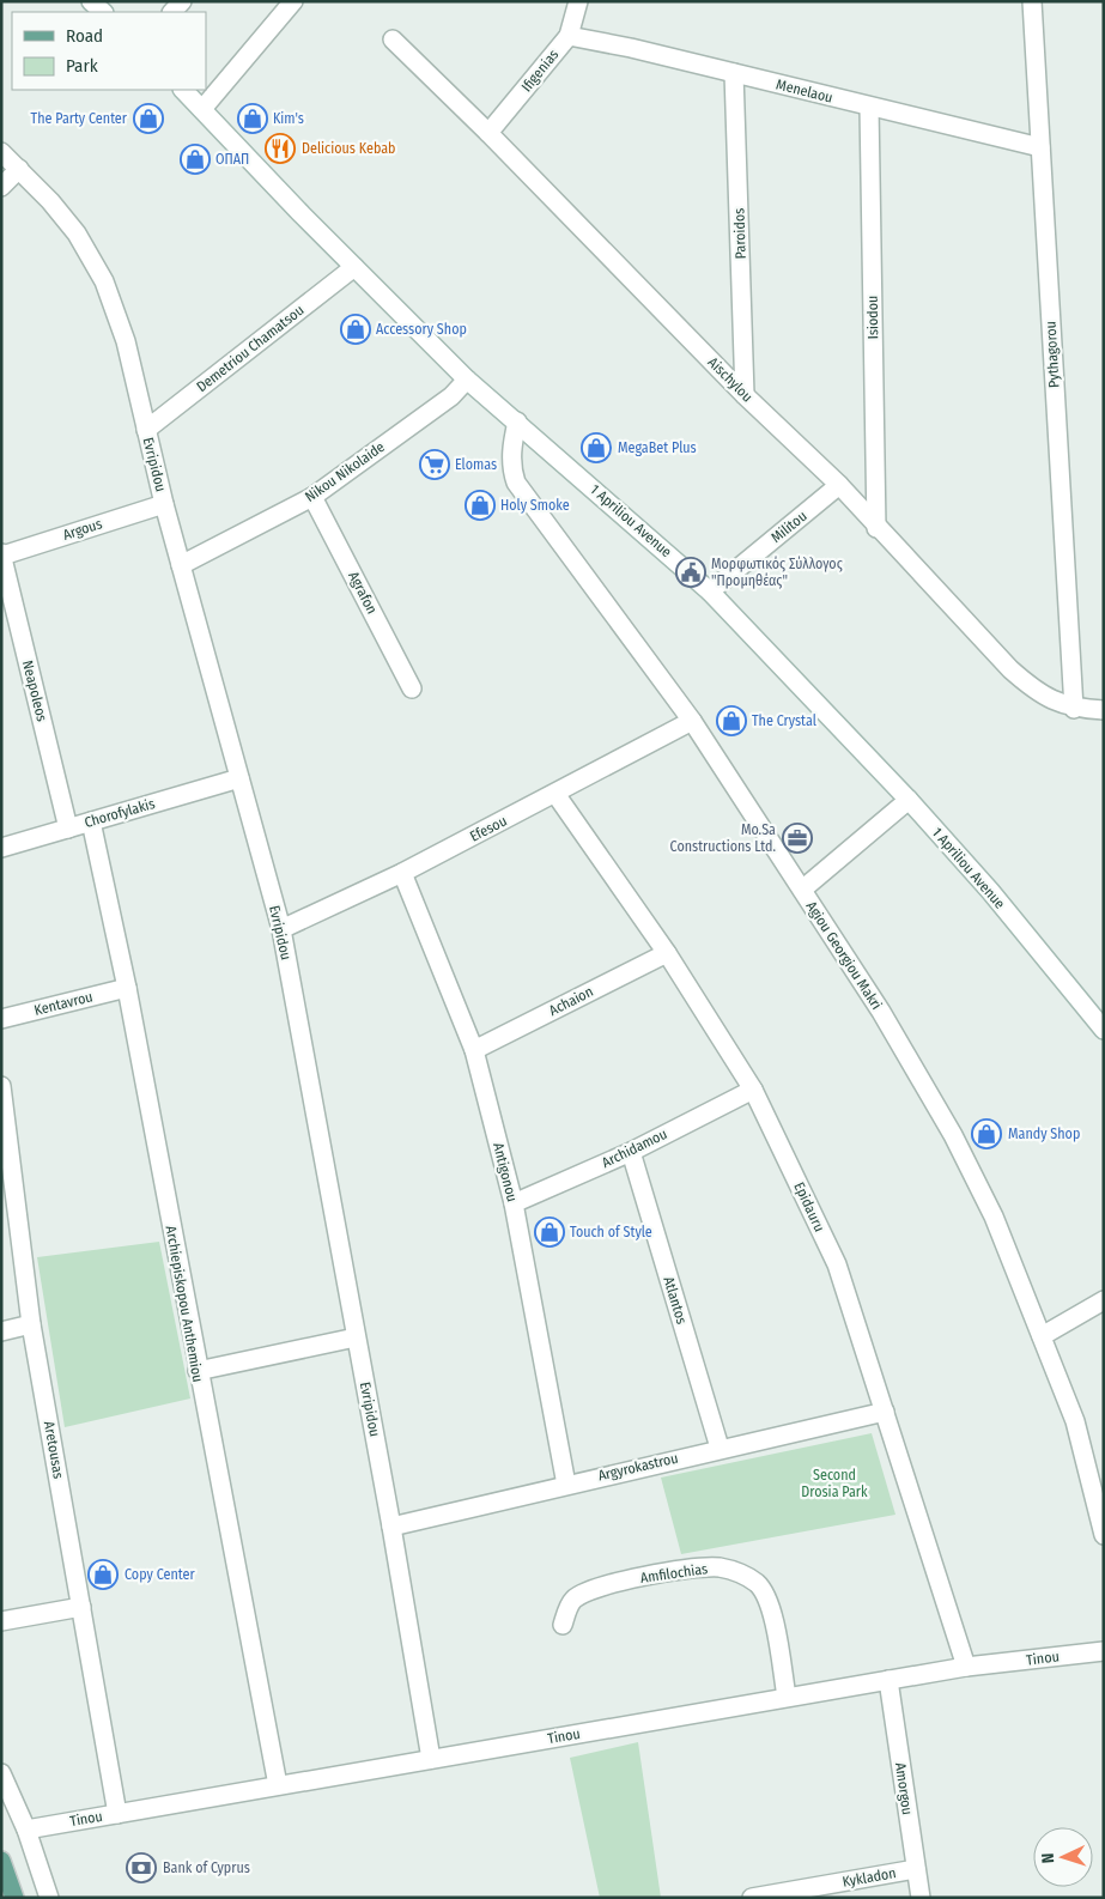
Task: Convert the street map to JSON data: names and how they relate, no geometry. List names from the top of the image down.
{
  "streets": {
    "street": [
      "Ifigenias",
      "Menelaou",
      "Paroidos",
      "Isiodou",
      "Demetriou Chamatsou",
      "Pythagorou",
      "Aischylou",
      "Evripidou",
      "Nikou Nikolaide",
      "1 Apriliou Avenue",
      "Militou",
      "Argous",
      "Agrafon",
      "Neapoleos",
      "Chorofylakis",
      "Efesou",
      "Agiou Georgiou Makri",
      "Achaion",
      "Kentavrou",
      "Archidamou",
      "Antigonou",
      "Epidauru",
      "Atlantos",
      "Archiepiskopou Anthemiou",
      "Aretousas",
      "Argyrokastrou",
      "Amfilochias",
      "Tinou",
      "Amorgou",
      "Kykladon"
    ]
  },
  "crossings": [
    ["Ifigenias", "Menelaou"],
    ["Ifigenias", "Aischylou"],
    ["Menelaou", "Paroidos"],
    ["Menelaou", "Isiodou"],
    ["Menelaou", "Pythagorou"],
    ["Paroidos", "Aischylou"],
    ["Isiodou", "Aischylou"],
    ["Demetriou Chamatsou", "Evripidou"],
    ["Demetriou Chamatsou", "1 Apriliou Avenue"],
    ["Pythagorou", "Aischylou"],
    ["Aischylou", "Militou"],
    ["Evripidou", "Nikou Nikolaide"],
    ["Evripidou", "Argous"],
    ["Evripidou", "Chorofylakis"],
    ["Evripidou", "Efesou"],
    ["Evripidou", "Argyrokastrou"],
    ["Evripidou", "Tinou"],
    ["Nikou Nikolaide", "1 Apriliou Avenue"],
    ["Nikou Nikolaide", "Agrafon"],
    ["1 Apriliou Avenue", "Militou"],
    ["1 Apriliou Avenue", "Agiou Georgiou Makri"],
    ["Argous", "Neapoleos"],
    ["Neapoleos", "Chorofylakis"],
    ["Chorofylakis", "Archiepiskopou Anthemiou"],
    ["Efesou", "Agiou Georgiou Makri"],
    ["Efesou", "Antigonou"],
    ["Efesou", "Epidauru"],
    ["Achaion", "Antigonou"],
    ["Achaion", "Epidauru"],
    ["Kentavrou", "Archiepiskopou Anthemiou"],
    ["Archidamou", "Antigonou"],
    ["Archidamou", "Epidauru"],
    ["Archidamou", "Atlantos"],
    ["Antigonou", "Argyrokastrou"],
    ["Epidauru", "Argyrokastrou"],
    ["Epidauru", "Tinou"],
    ["Atlantos", "Argyrokastrou"],
    ["Archiepiskopou Anthemiou", "Tinou"],
    ["Aretousas", "Tinou"],
    ["Amfilochias", "Tinou"],
    ["Tinou", "Amorgou"],
    ["Amorgou", "Kykladon"]
  ],
  "parks": ["Second Drosia Park"],
  "places": {
    "shop": [
      "The Party Center",
      "Kim's",
      "ΟΠΑΠ",
      "Accessory Shop",
      "MegaBet Plus",
      "Holy Smoke",
      "The Crystal",
      "Mandy Shop",
      "Touch of Style",
      "Copy Center"
    ],
    "restaurant": ["Delicious Kebab"],
    "supermarket": ["Elomas"],
    "public building": ["Μορφωτικός Σύλλογος \"Προμηθέας\""],
    "office": ["Mo.Sa Constructions Ltd."],
    "bank": ["Bank of Cyprus"]
  },
  "legend": ["Road", "Park"],
  "north": "left"
}
